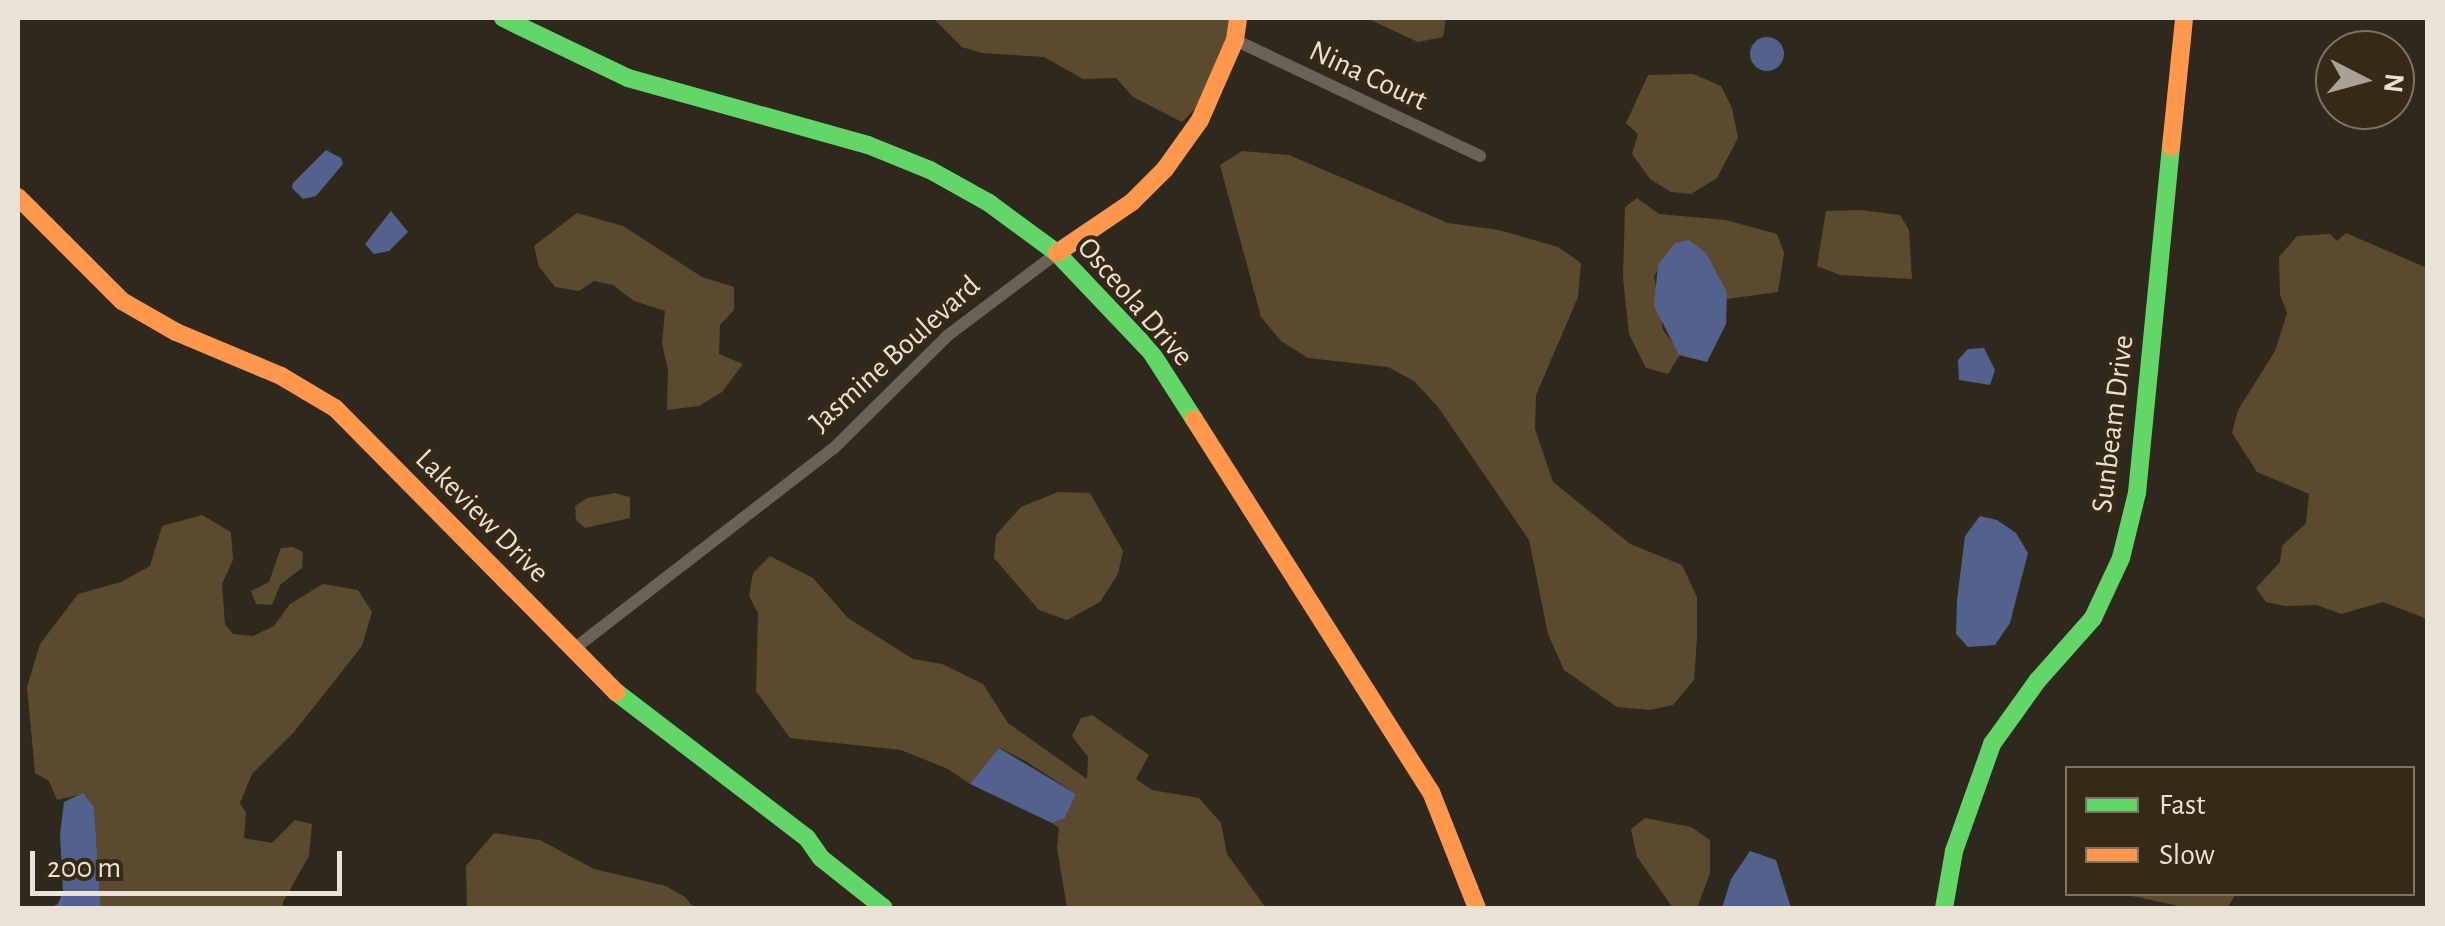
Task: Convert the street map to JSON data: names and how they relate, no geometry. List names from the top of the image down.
{
  "streets": {
    "street": [
      "Nina Court",
      "Osceola Drive",
      "Jasmine Boulevard",
      "Sunbeam Drive",
      "Lakeview Drive"
    ]
  },
  "crossings": [
    ["Nina Court", "Jasmine Boulevard"],
    ["Osceola Drive", "Jasmine Boulevard"],
    ["Jasmine Boulevard", "Lakeview Drive"]
  ],
  "legend": ["Fast", "Slow"],
  "scale_bar": "200 m",
  "north": "right"
}
